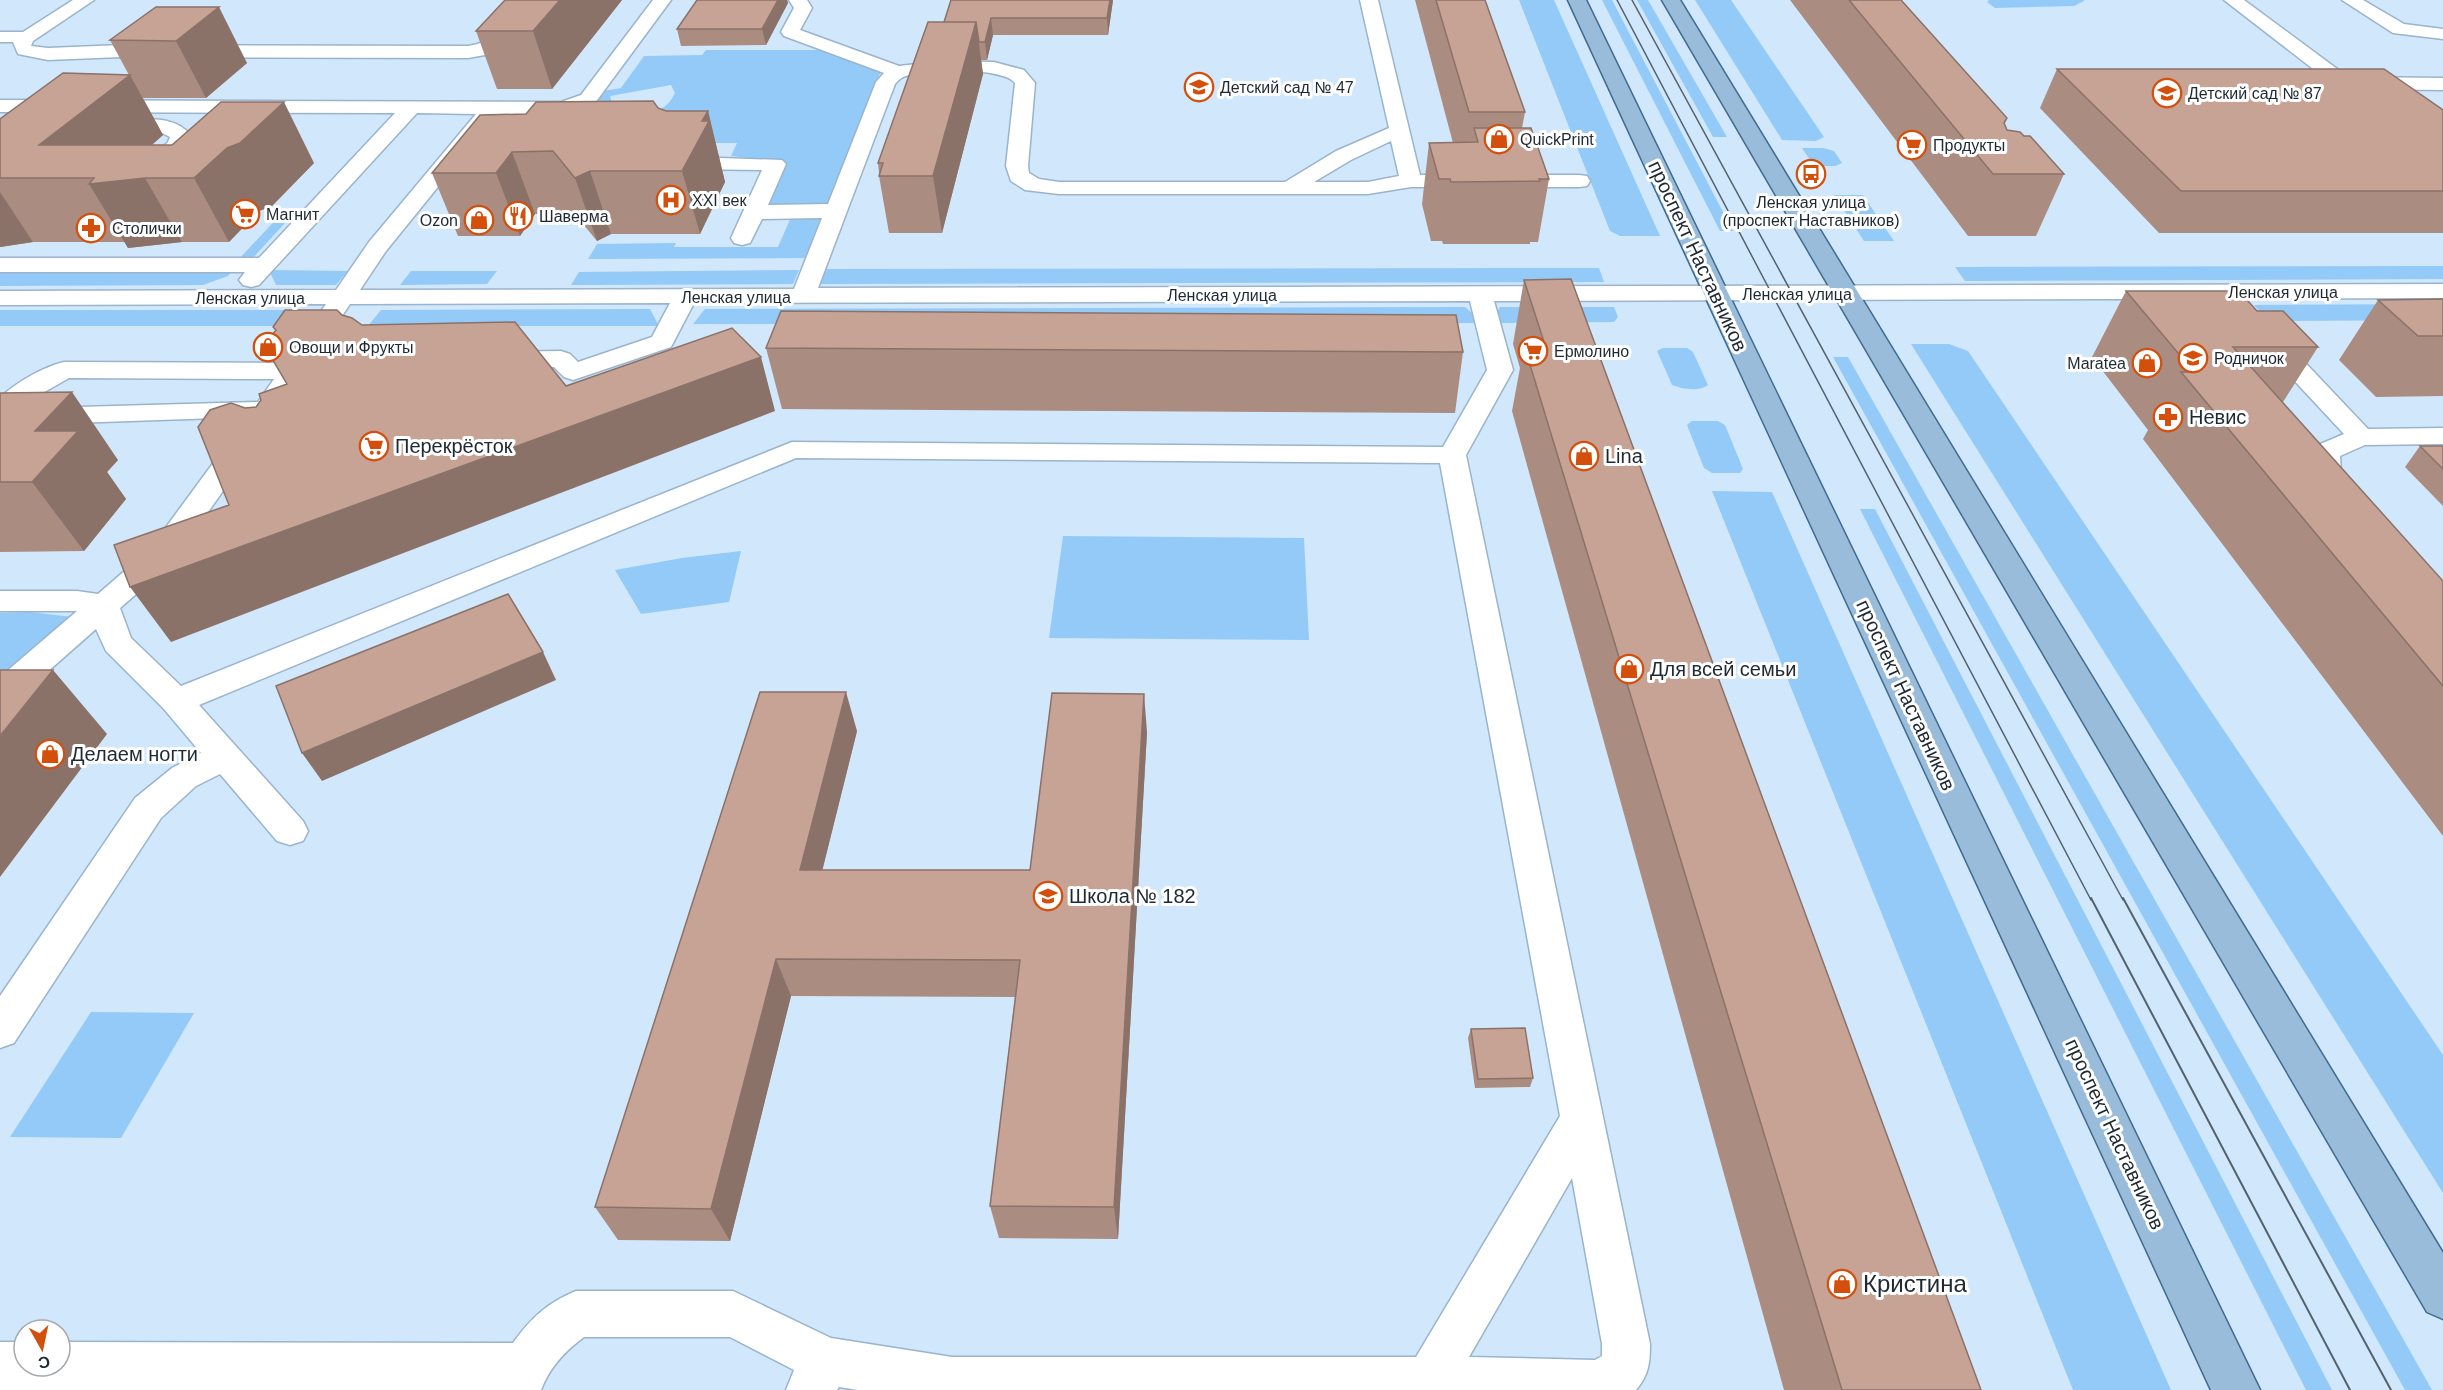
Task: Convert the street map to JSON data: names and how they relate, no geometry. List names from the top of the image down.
{
  "streets": {
    "main road": ["проспект Наставников"],
    "street": ["Ленская улица"]
  },
  "crossings": [
    ["проспект Наставников", "Ленская улица"]
  ],
  "places": {
    "school or university": [
      "Детский сад № 47",
      "Детский сад № 87",
      "Родничок",
      "Школа № 182"
    ],
    "shop": [
      "QuickPrint",
      "Ozon",
      "Овощи и Фрукты",
      "Maratea",
      "Lina",
      "Для всей семьи",
      "Делаем ногти",
      "Кристина"
    ],
    "supermarket": [
      "Продукты",
      "Магнит",
      "Ермолино",
      "Перекрёсток"
    ],
    "bus stop": ["Ленская улица (проспект Наставников)"],
    "hospital": ["XXI век"],
    "restaurant": ["Шаверма"],
    "pharmacy": ["Столички", "Невис"]
  },
  "north": "bottom"
}
